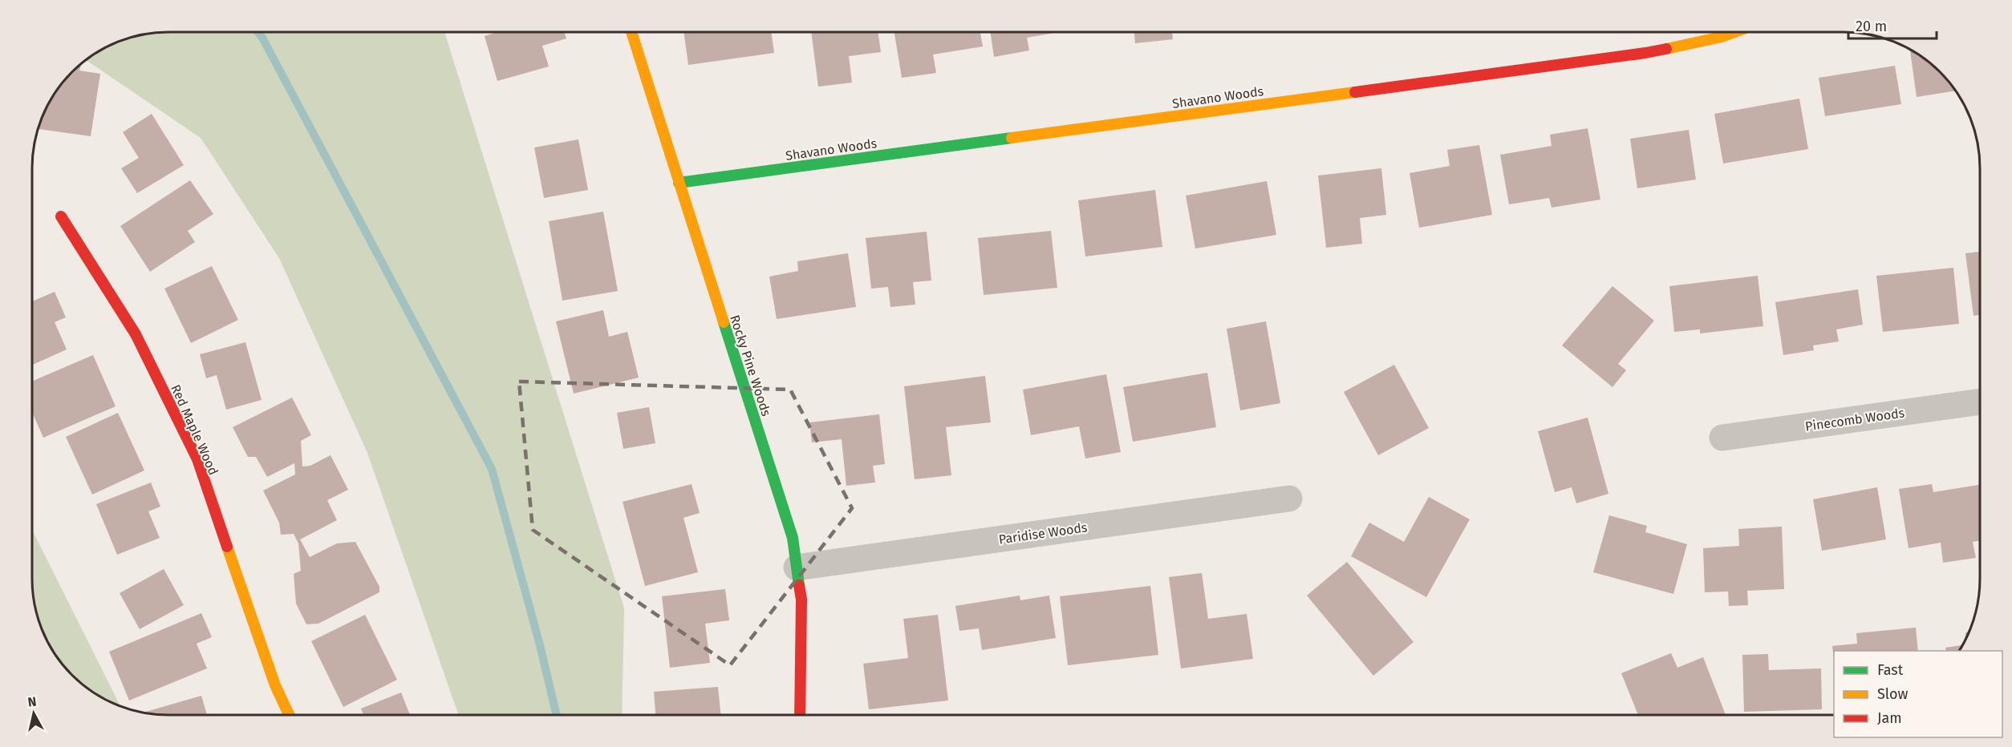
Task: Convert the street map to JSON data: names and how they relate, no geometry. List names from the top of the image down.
{
  "streets": {
    "street": [
      "Shavano Woods",
      "Rocky Pine Woods",
      "Pinecomb Woods",
      "Red Maple Wood",
      "Paridise Woods"
    ]
  },
  "crossings": [
    ["Shavano Woods", "Rocky Pine Woods"],
    ["Rocky Pine Woods", "Paridise Woods"]
  ],
  "legend": ["Fast", "Slow", "Jam"],
  "scale_bar": "20 m",
  "north": "top"
}
